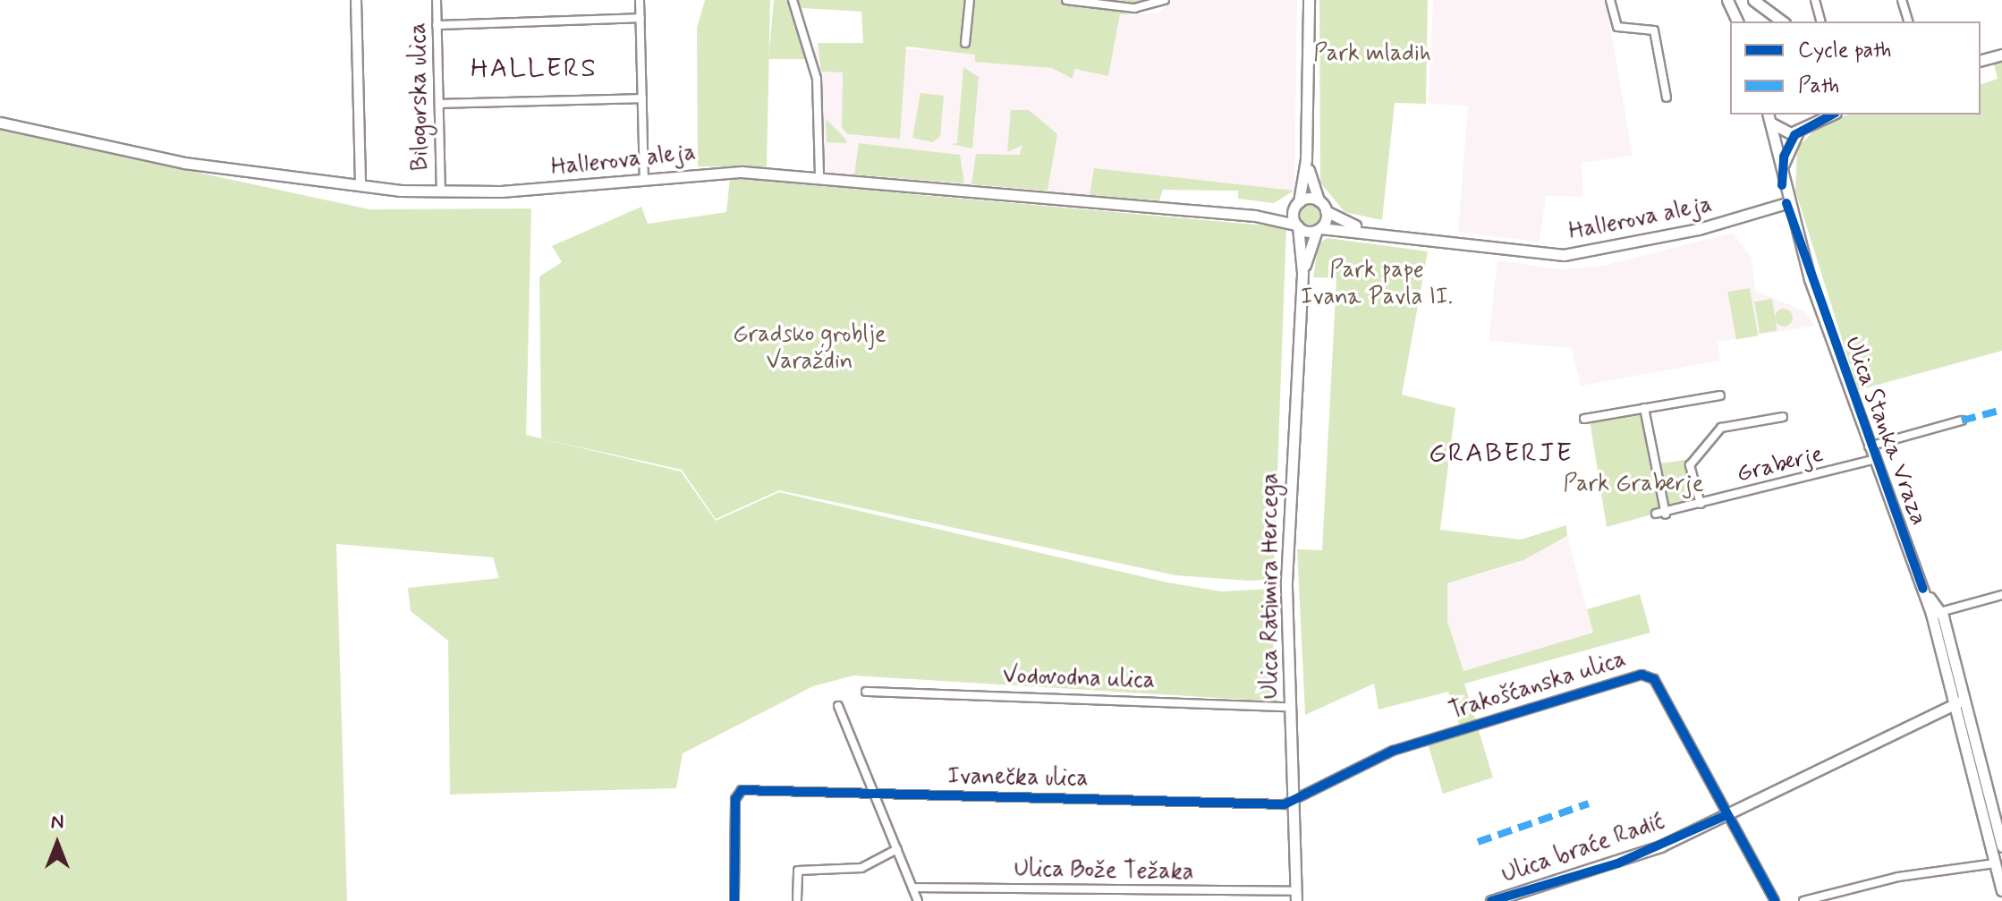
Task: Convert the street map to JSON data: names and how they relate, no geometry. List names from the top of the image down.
{
  "streets": {
    "main road": [
      "Hallerova aleja",
      "Ulica Stanka Vraza",
      "Ulica Ratimira Hercega",
      "Ulica braće Radić"
    ],
    "street": [
      "Bilogorska ulica",
      "Graberje",
      "Vodovodna ulica",
      "Trakošćanska ulica",
      "Ivanečka ulica",
      "Ulica Bože Težaka"
    ]
  },
  "crossings": [
    ["Bilogorska ulica", "Hallerova aleja"],
    ["Hallerova aleja", "Ulica Stanka Vraza"],
    ["Hallerova aleja", "Ulica Ratimira Hercega"],
    ["Ulica Stanka Vraza", "Graberje"],
    ["Ulica Stanka Vraza", "Ulica braće Radić"],
    ["Ulica Ratimira Hercega", "Vodovodna ulica"],
    ["Ulica Ratimira Hercega", "Trakošćanska ulica"],
    ["Ulica Ratimira Hercega", "Ivanečka ulica"],
    ["Ulica Ratimira Hercega", "Ulica Bože Težaka"],
    ["Trakošćanska ulica", "Ivanečka ulica"],
    ["Trakošćanska ulica", "Ulica braće Radić"]
  ],
  "districts": ["HALLERS", "GRABERJE"],
  "parks": [
    "Park mladih",
    "Park pape Ivana Pavla II.",
    "Gradsko groblje Varaždin",
    "Park Graberje"
  ],
  "legend": ["Cycle path", "Path"],
  "north": "top"
}
